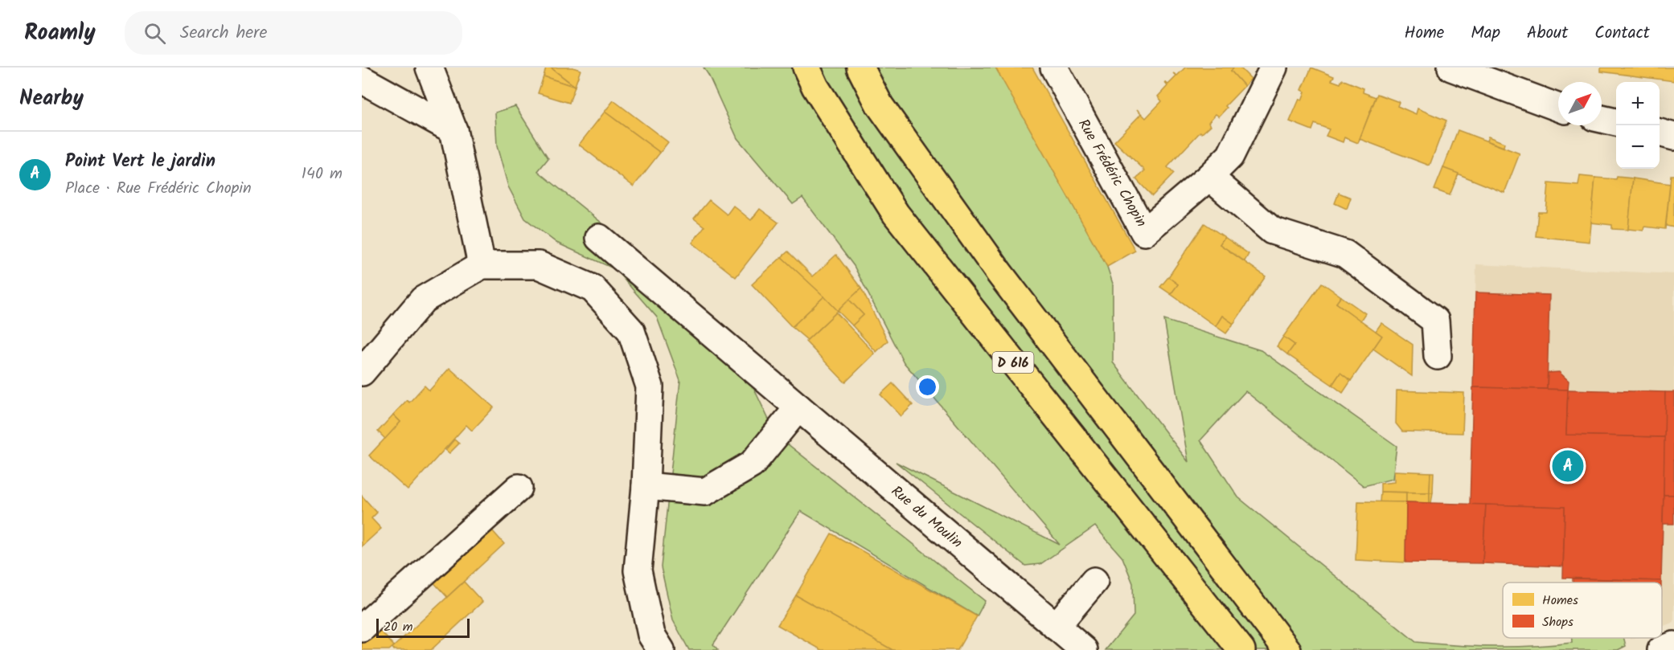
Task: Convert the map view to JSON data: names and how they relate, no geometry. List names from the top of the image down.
{
  "streets": {
    "main road": ["D 616"],
    "street": ["Rue Frédéric Chopin", "Rue du Moulin"]
  },
  "legend": ["Homes", "Shops"],
  "scale_bar": "20 m",
  "north": "top right",
  "page": {
    "header": "Roamly",
    "search": "Search here",
    "nav": [
      "Home",
      "Map",
      "About",
      "Contact"
    ],
    "heading": "Nearby",
    "map_buttons": ["+", "−"],
    "list": [
      {
        "mark": "A",
        "name": "Point Vert le jardin",
        "note": "Place · Rue Frédéric Chopin",
        "value": "140 m"
      }
    ],
    "pins": "A",
    "scale": "20 m"
  }
}
